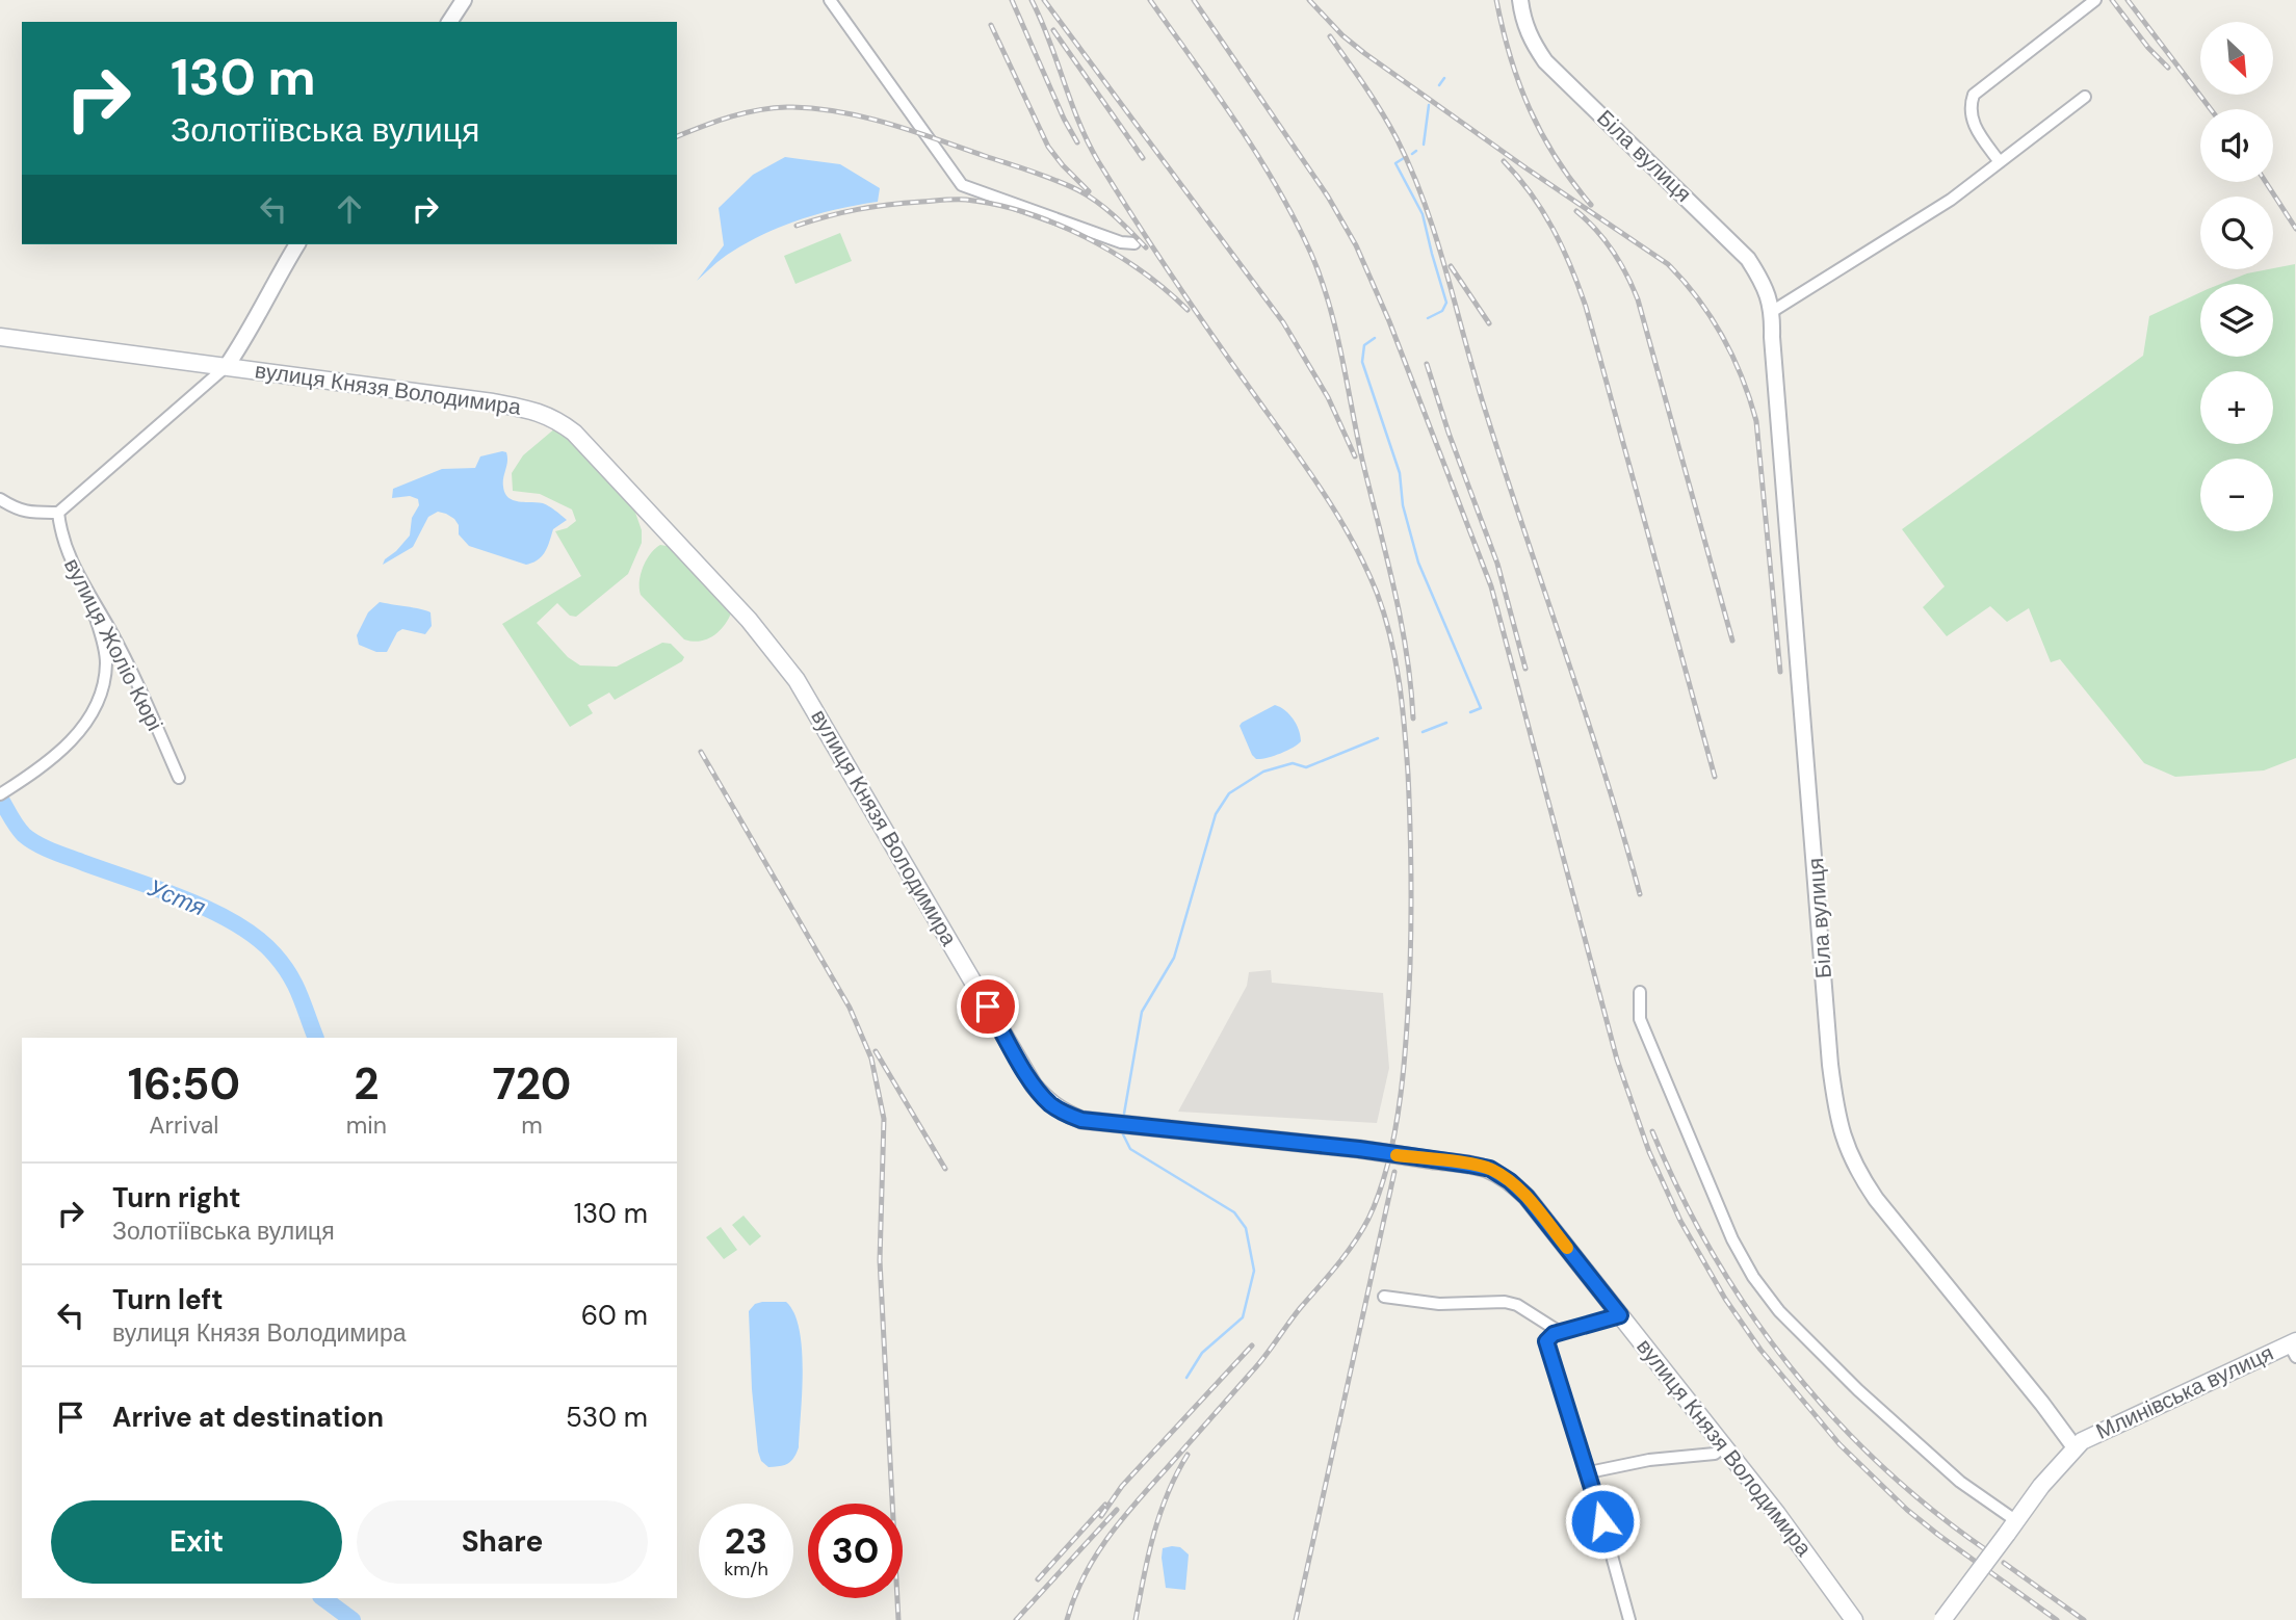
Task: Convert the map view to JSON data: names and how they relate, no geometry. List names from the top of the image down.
{
  "streets": {
    "main road": ["вулиця Князя Володимира", "Млинівська вулиця"],
    "street": ["Біла вулиця", "вулиця Жоліо Кюрі"]
  },
  "crossings": [
    ["Біла вулиця", "Млинівська вулиця"]
  ],
  "water": ["Устя"],
  "north": "bottom right",
  "page": {
    "map_buttons": ["+", "−"],
    "turn": ["130 m", "Золотіївська вулиця"],
    "eta": [
      "16:50",
      "Arrival",
      "2",
      "min",
      "720",
      "m"
    ],
    "list": [
      {
        "name": "Turn right",
        "note": "Золотіївська вулиця",
        "value": "130 m"
      },
      {
        "name": "Turn left",
        "note": "вулиця Князя Володимира",
        "value": "60 m"
      },
      {
        "name": "Arrive at destination",
        "value": "530 m"
      }
    ],
    "buttons": ["Exit", "Share"],
    "speed": "23 km/h",
    "limit": "30"
  }
}
